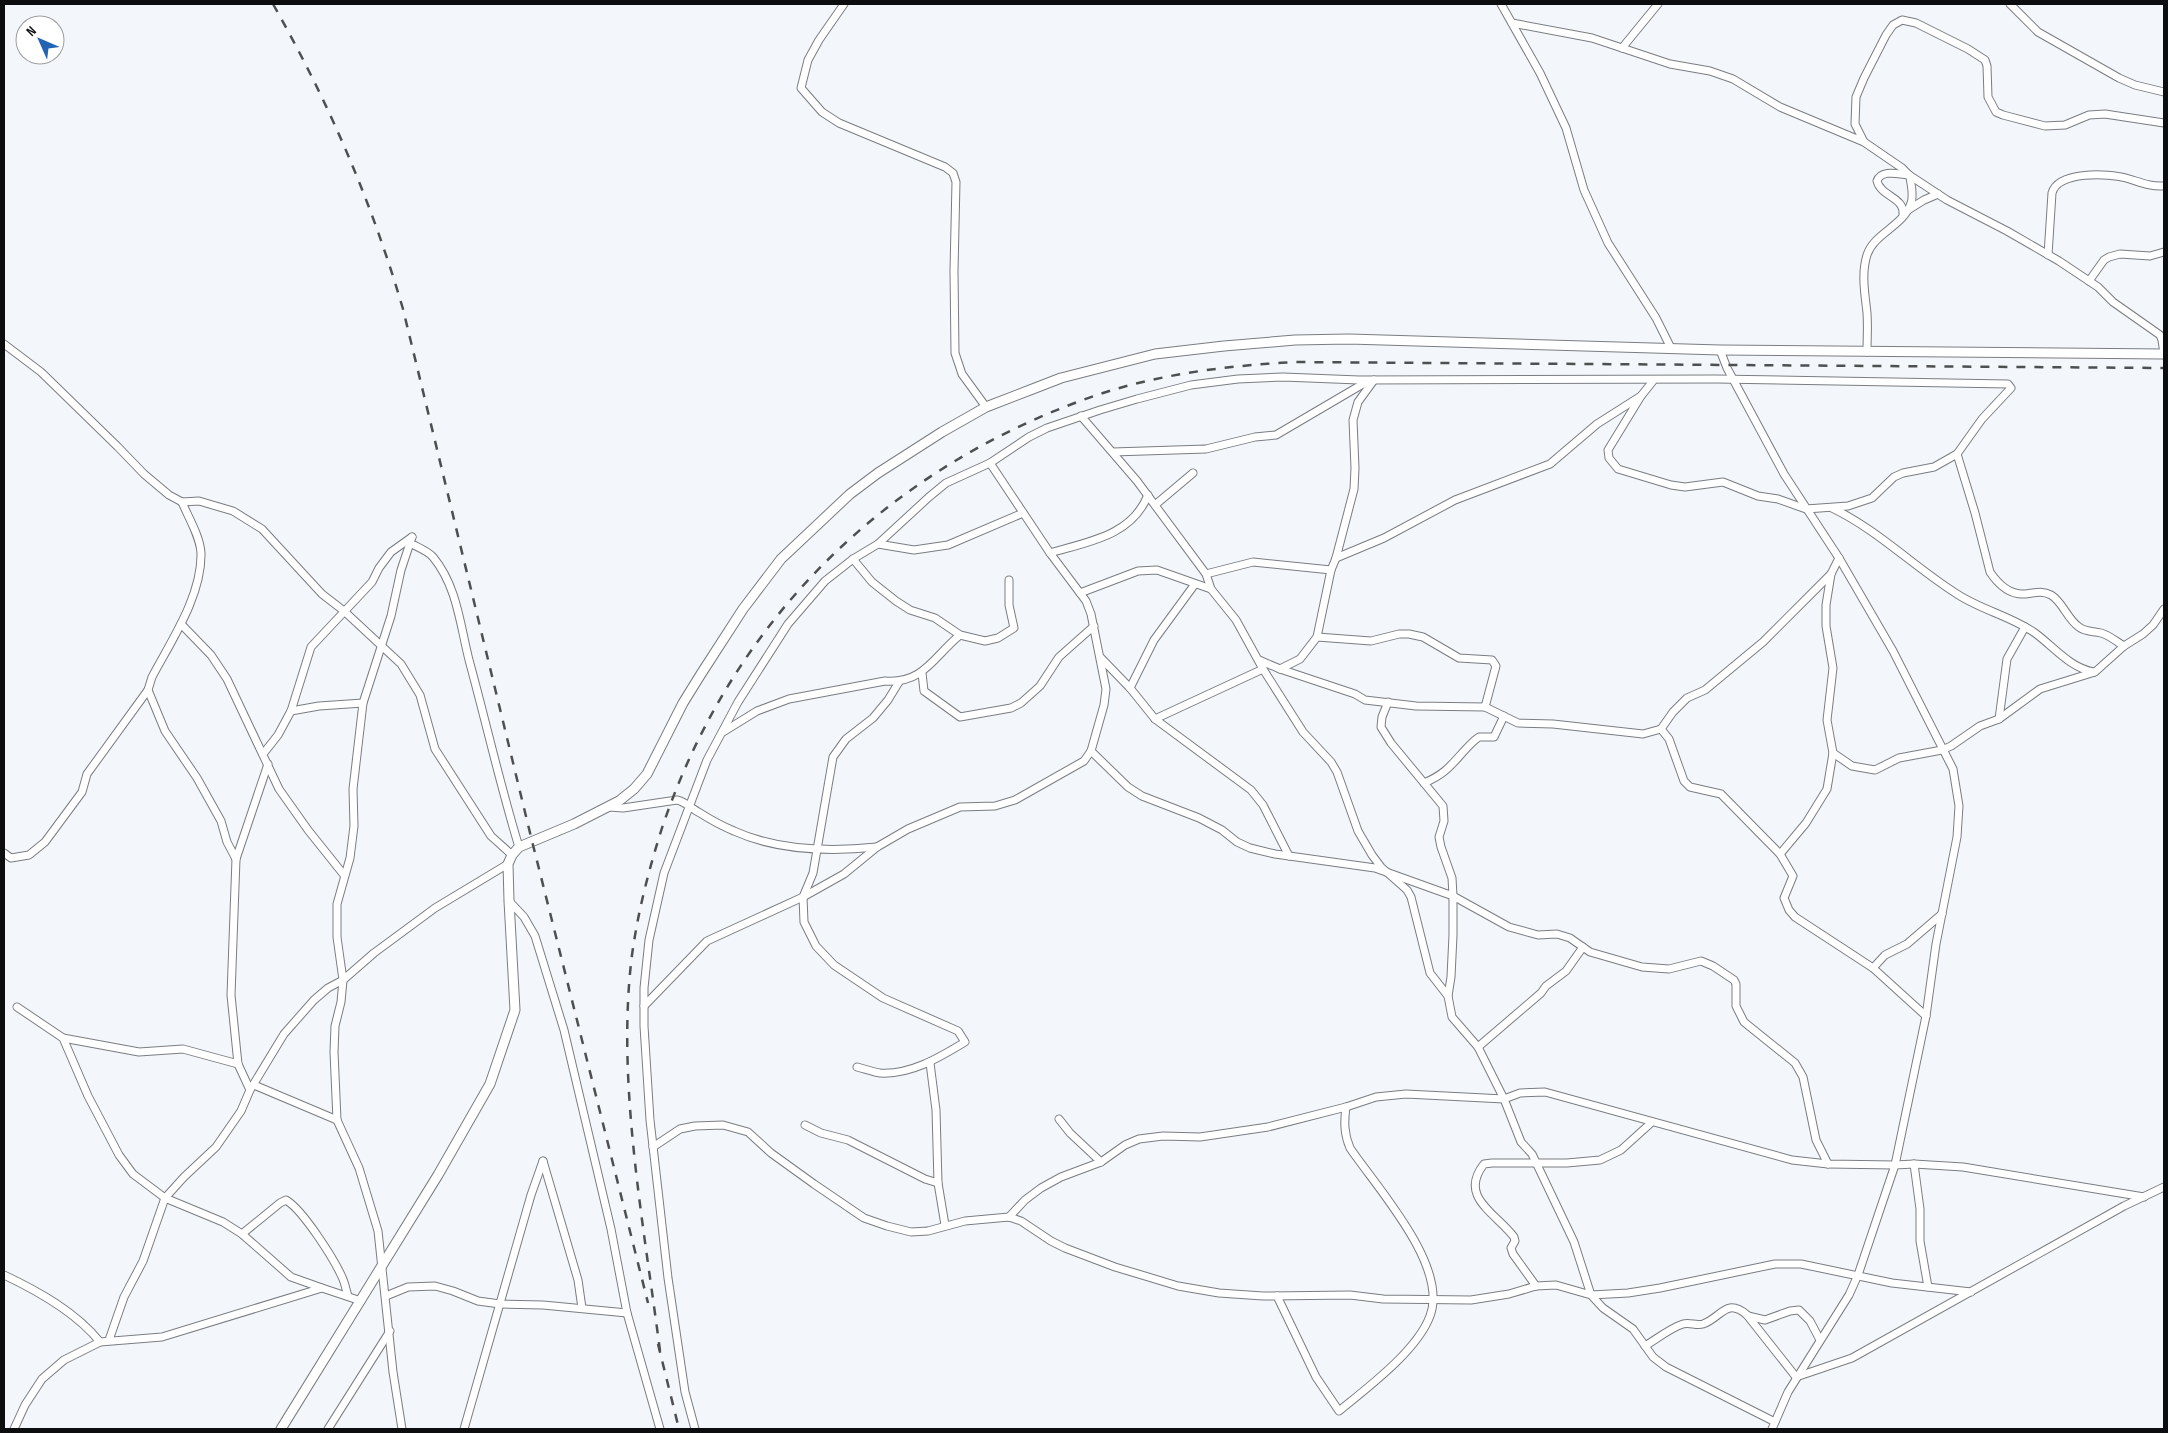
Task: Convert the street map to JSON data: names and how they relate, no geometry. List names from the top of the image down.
{
  "north": "top left"
}
